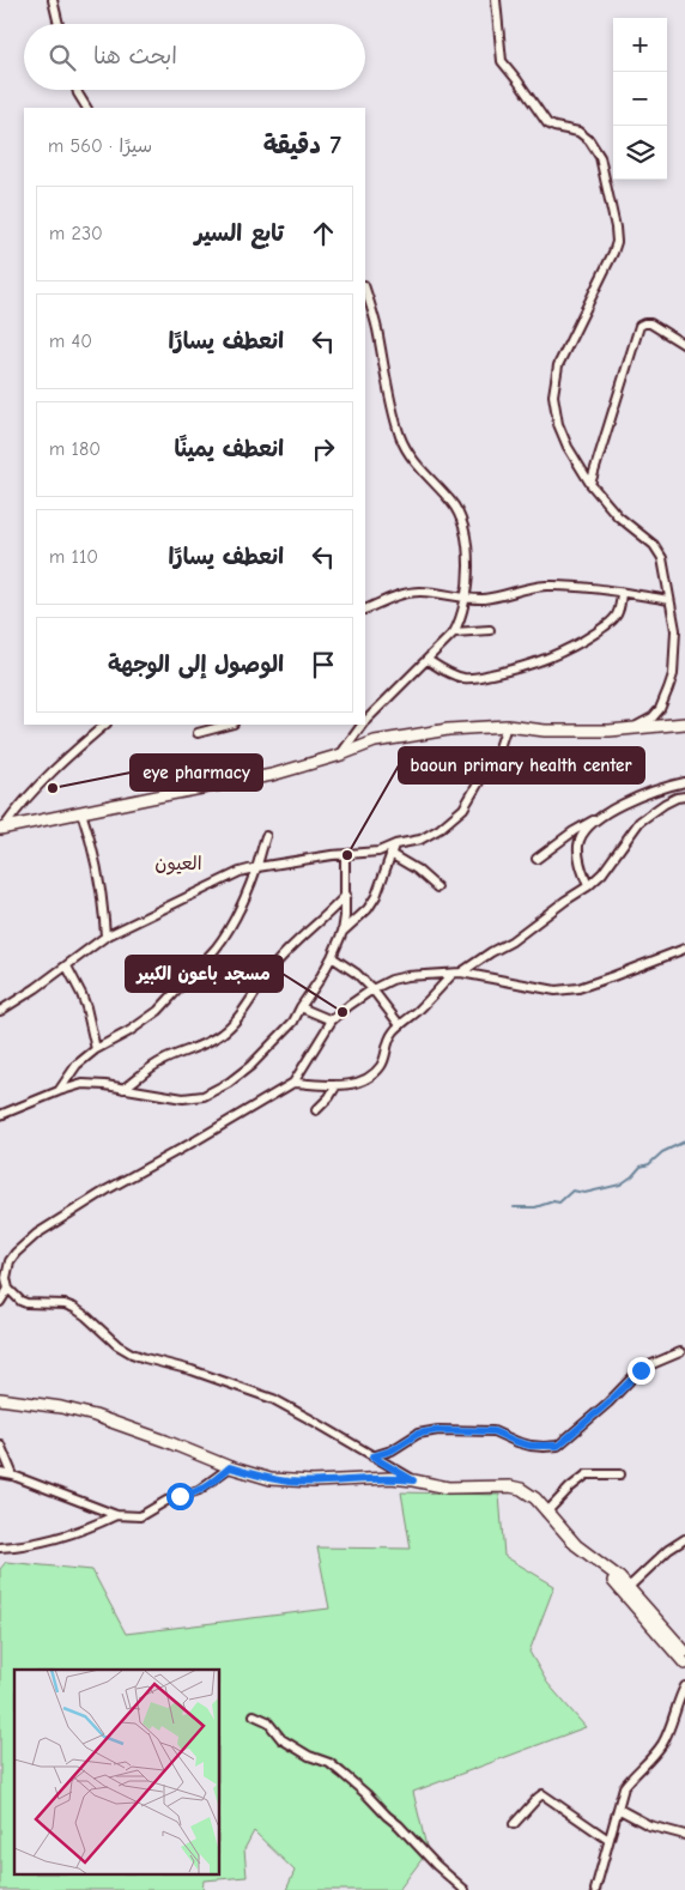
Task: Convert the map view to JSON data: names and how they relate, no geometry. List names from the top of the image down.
{
  "districts": ["العيون"],
  "places": ["eye pharmacy", "baoun primary health center", "مسجد باعون الكبير"],
  "page": {
    "map_buttons": ["+", "−"],
    "search": "ابحث هنا",
    "heading": ["7 دقيقة", "سيرًا · 560 m"],
    "list": [
      ["تابع السير", "230 m"],
      ["انعطف يسارًا", "40 m"],
      ["انعطف يمينًا", "180 m"],
      ["انعطف يسارًا", "110 m"],
      "الوصول إلى الوجهة"
    ]
  }
}
